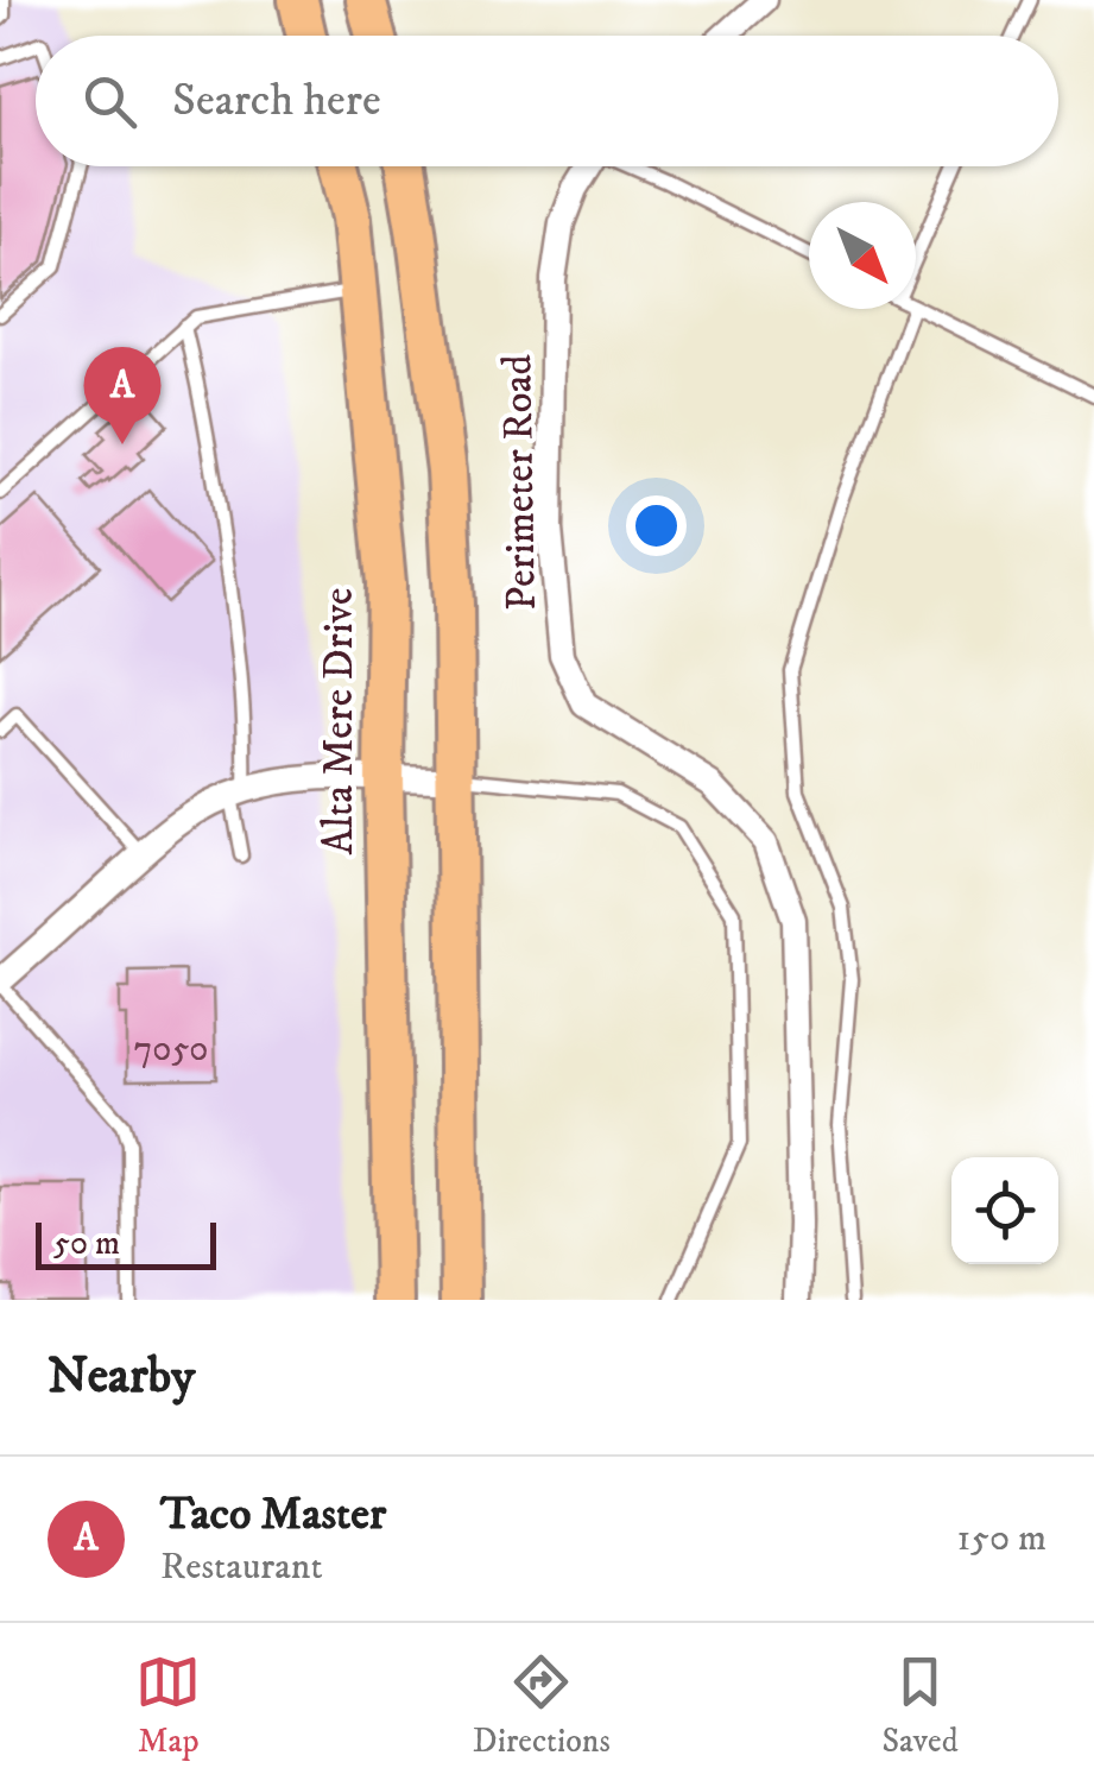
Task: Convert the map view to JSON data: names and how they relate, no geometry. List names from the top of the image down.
{
  "streets": {
    "main road": ["Alta Mere Drive"],
    "street": ["Perimeter Road"]
  },
  "house_numbers": ["7050"],
  "scale_bar": "50 m",
  "north": "bottom right",
  "page": {
    "search": "Search here",
    "pins": "A",
    "scale": "50 m",
    "heading": "Nearby",
    "list": [
      {
        "mark": "A",
        "name": "Taco Master",
        "note": "Restaurant",
        "value": "150 m"
      }
    ],
    "nav": ["Map", "Directions", "Saved"]
  }
}
